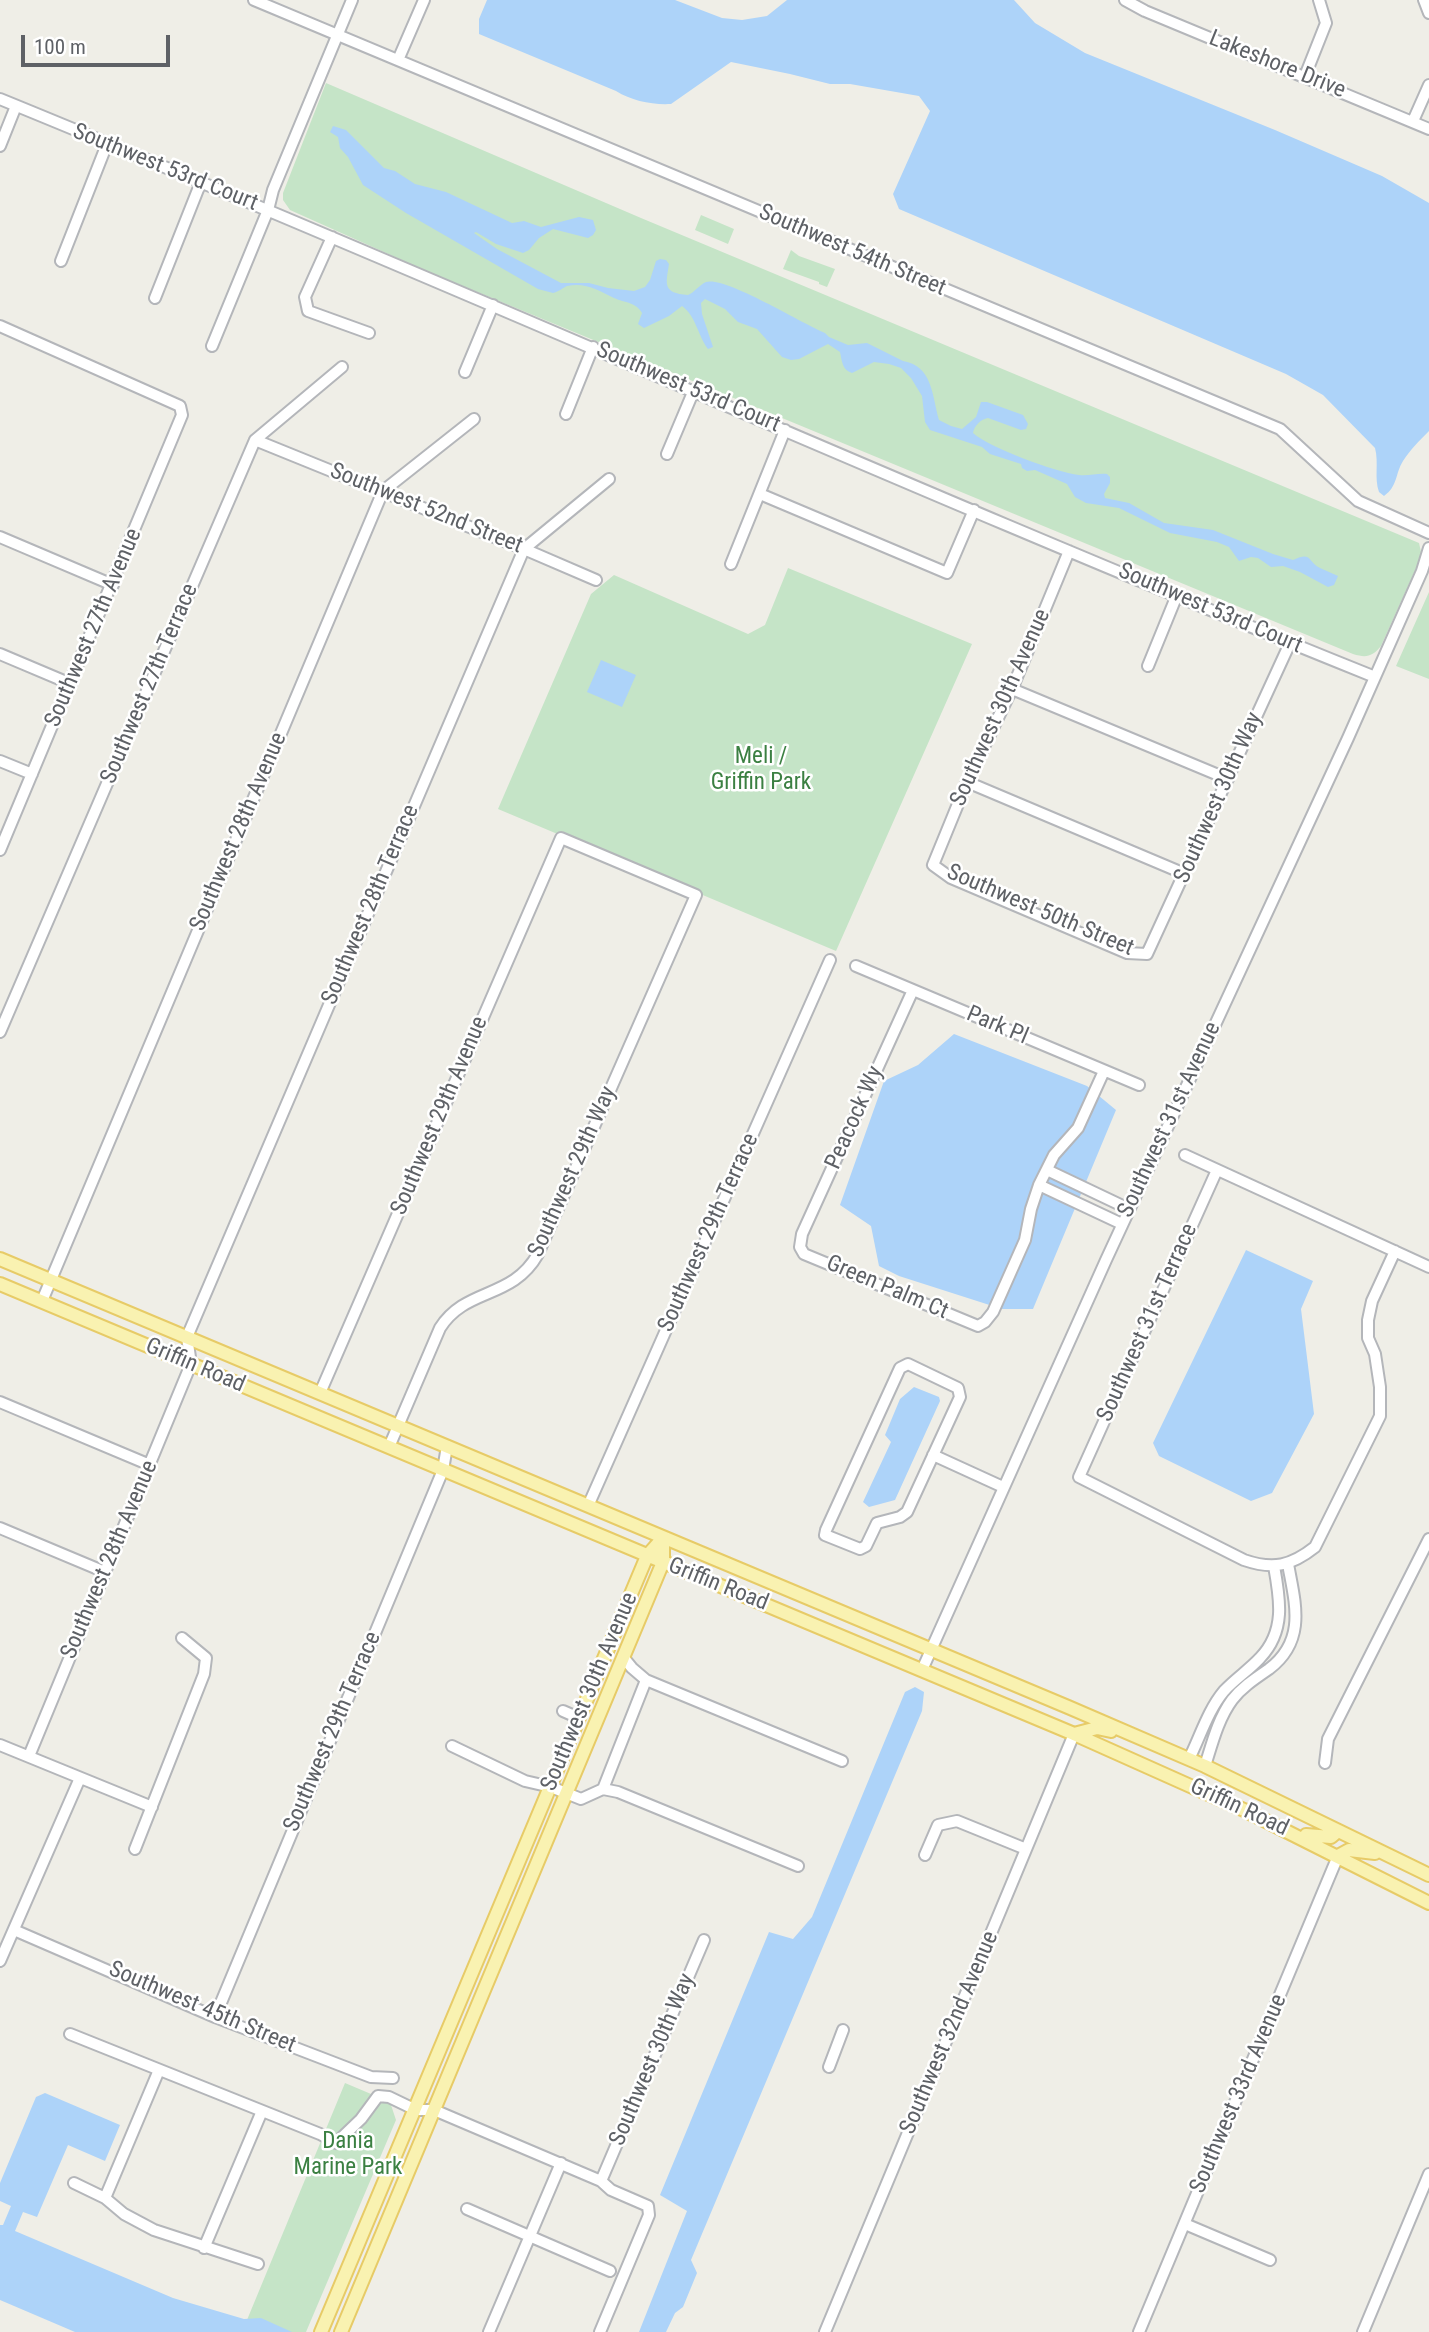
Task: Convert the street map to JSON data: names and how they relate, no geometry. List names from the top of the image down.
{
  "streets": {
    "main road": ["Southwest 30th Avenue", "Griffin Road"],
    "street": [
      "Lakeshore Drive",
      "Southwest 53rd Court",
      "Southwest 54th Street",
      "Southwest 52nd Street",
      "Southwest 27th Avenue",
      "Southwest 27th Terrace",
      "Southwest 30th Way",
      "Southwest 28th Avenue",
      "Southwest 28th Terrace",
      "Southwest 50th Street",
      "Park Pl",
      "Southwest 29th Avenue",
      "Peacock Wy",
      "Southwest 31st Avenue",
      "Southwest 29th Way",
      "Southwest 29th Terrace",
      "Green Palm Ct",
      "Southwest 31st Terrace",
      "Southwest 45th Street",
      "Southwest 32nd Avenue",
      "Southwest 33rd Avenue"
    ]
  },
  "crossings": [
    ["Southwest 53rd Court", "Southwest 30th Avenue"],
    ["Southwest 53rd Court", "Southwest 30th Way"],
    ["Southwest 53rd Court", "Southwest 31st Avenue"],
    ["Southwest 52nd Street", "Southwest 27th Terrace"],
    ["Southwest 52nd Street", "Southwest 28th Avenue"],
    ["Southwest 52nd Street", "Southwest 28th Terrace"],
    ["Southwest 30th Avenue", "Southwest 50th Street"],
    ["Southwest 30th Avenue", "Griffin Road"],
    ["Southwest 30th Way", "Southwest 50th Street"],
    ["Southwest 28th Avenue", "Griffin Road"],
    ["Southwest 28th Terrace", "Griffin Road"],
    ["Park Pl", "Peacock Wy"],
    ["Southwest 29th Avenue", "Southwest 29th Way"],
    ["Southwest 29th Avenue", "Griffin Road"],
    ["Peacock Wy", "Green Palm Ct"],
    ["Southwest 31st Avenue", "Griffin Road"],
    ["Southwest 29th Way", "Griffin Road"],
    ["Southwest 29th Terrace", "Griffin Road"],
    ["Southwest 29th Terrace", "Southwest 45th Street"],
    ["Griffin Road", "Southwest 32nd Avenue"],
    ["Griffin Road", "Southwest 33rd Avenue"]
  ],
  "parks": ["Meli / Griffin Park", "Dania Marine Park"],
  "scale_bar": "100 m"
}
